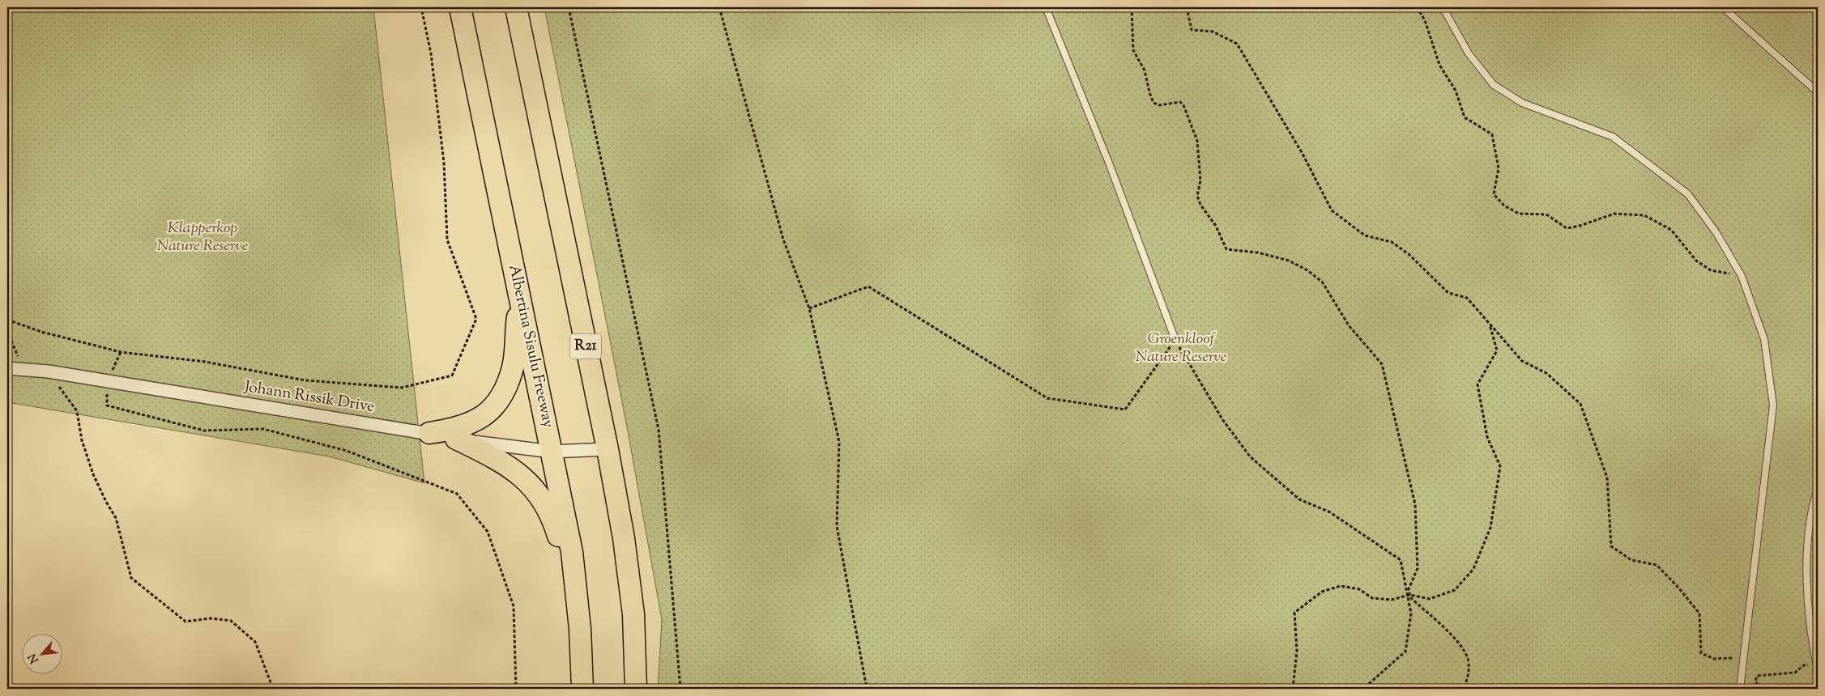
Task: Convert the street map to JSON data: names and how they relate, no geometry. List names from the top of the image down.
{
  "streets": {
    "highway": ["Albertina Sisulu Freeway", "R21"],
    "street": ["Johann Rissik Drive"]
  },
  "crossings": [
    ["Albertina Sisulu Freeway", "Johann Rissik Drive"],
    ["R21", "Johann Rissik Drive"]
  ],
  "parks": ["Klapperkop Nature Reserve", "Groenkloof Nature Reserve"],
  "north": "bottom left"
}
